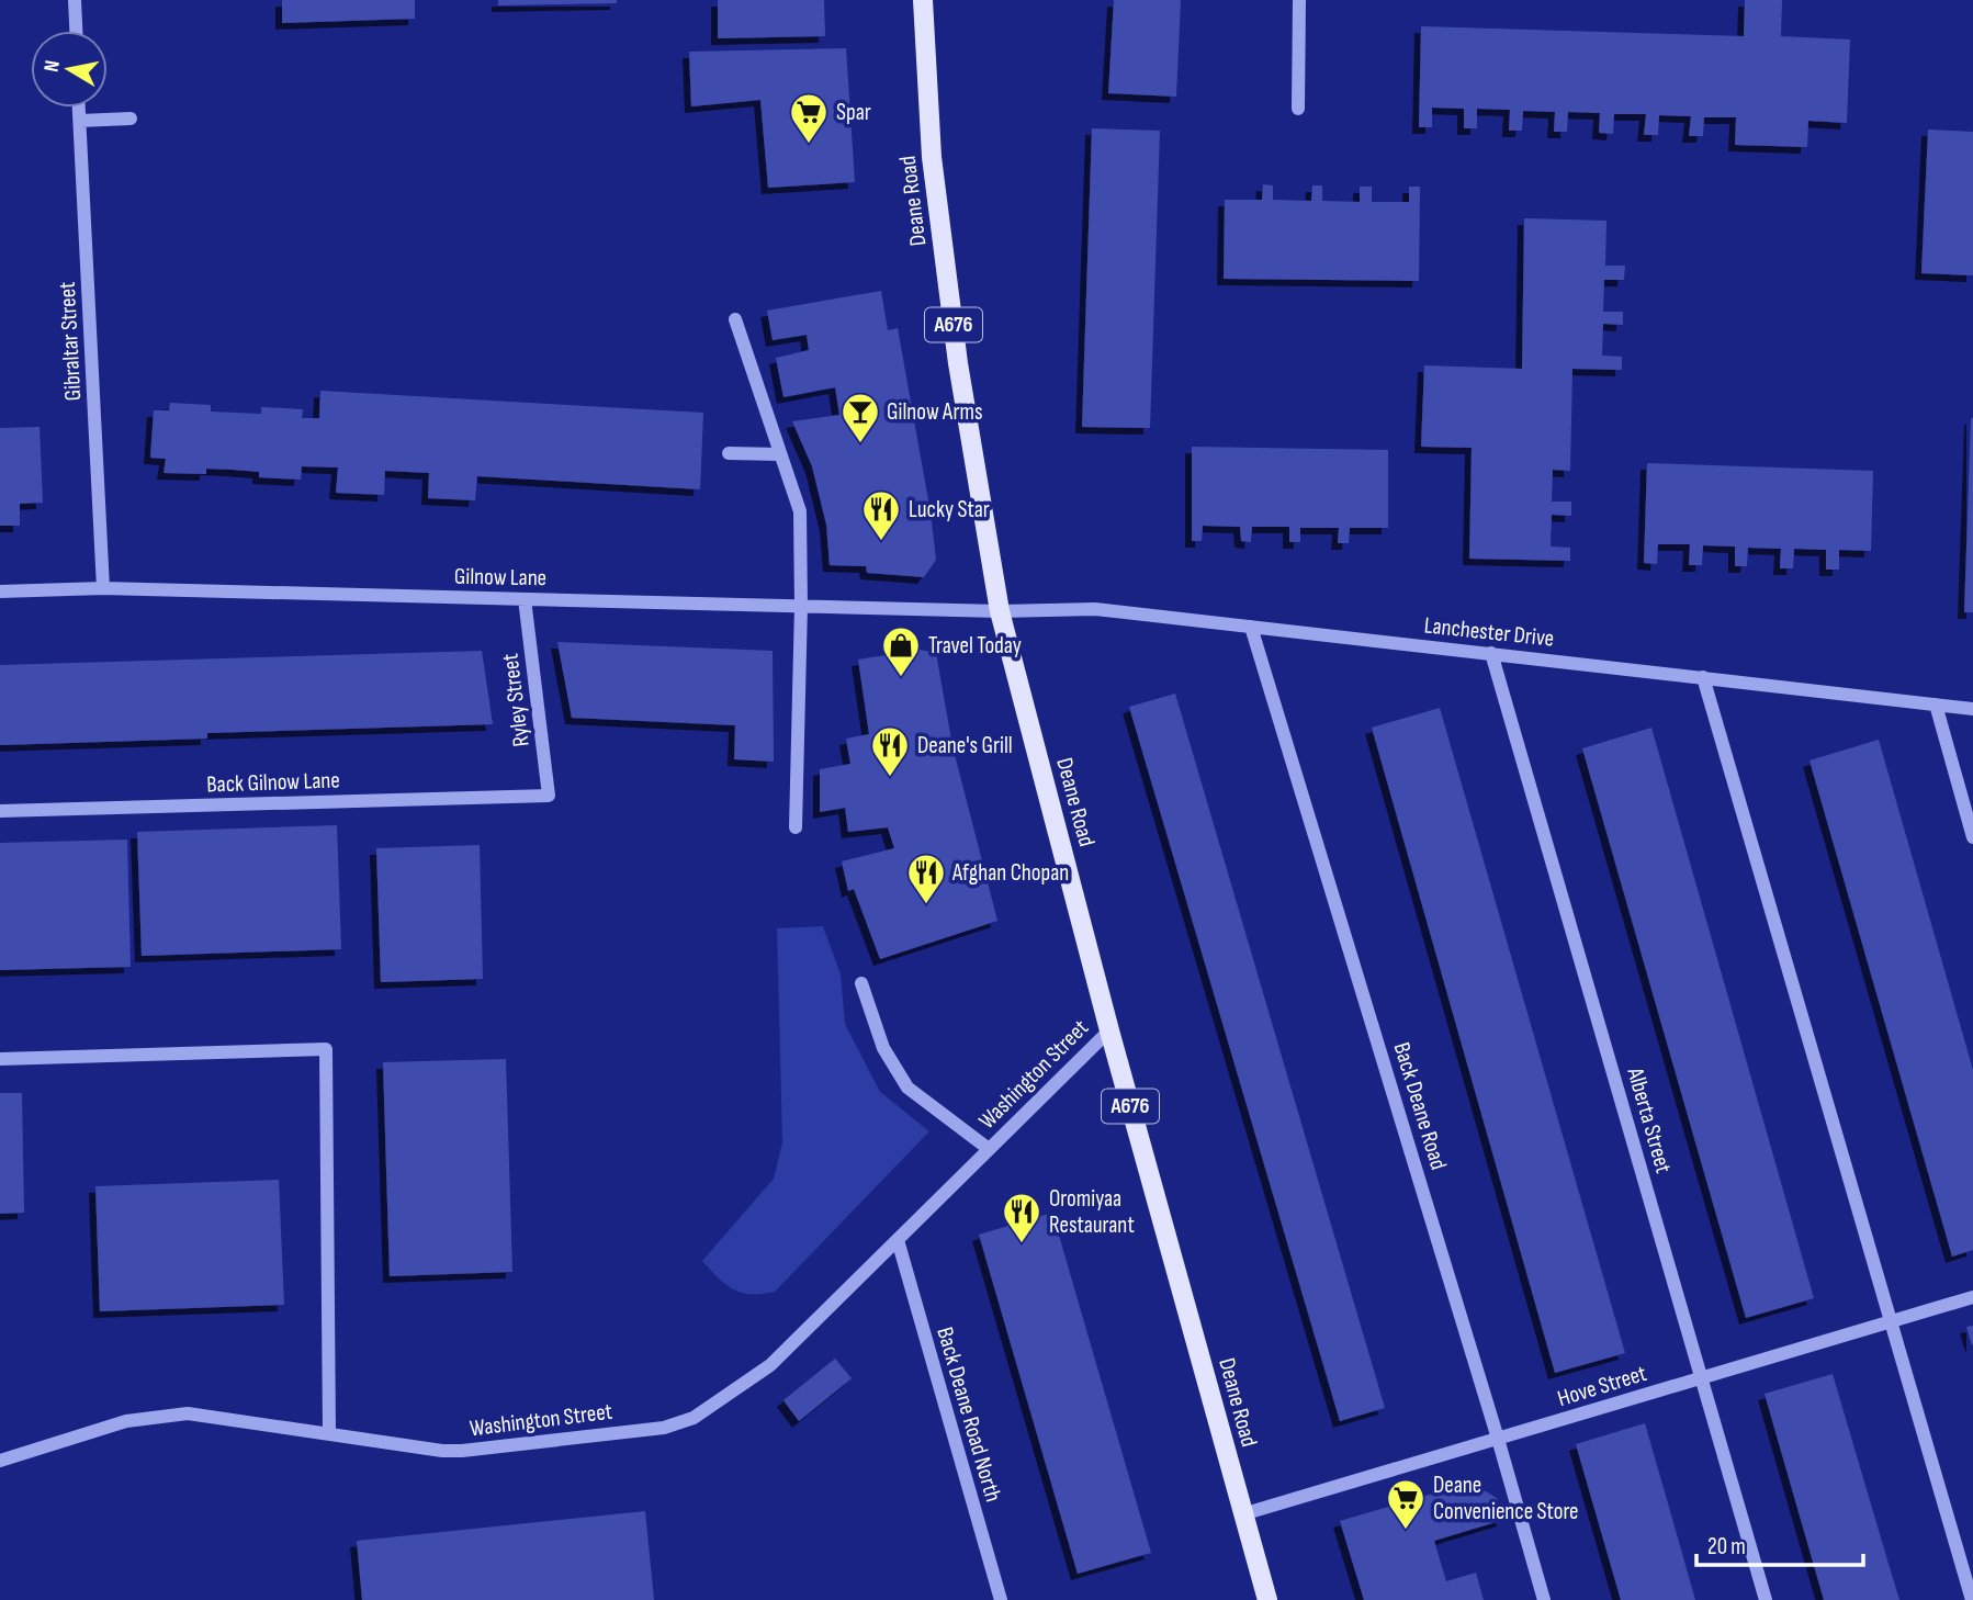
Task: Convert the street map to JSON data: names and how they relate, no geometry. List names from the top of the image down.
{
  "streets": {
    "main road": ["Deane Road", "A676"],
    "street": [
      "Gibraltar Street",
      "Gilnow Lane",
      "Lanchester Drive",
      "Ryley Street",
      "Back Gilnow Lane",
      "Washington Street",
      "Back Deane Road",
      "Alberta Street",
      "Hove Street",
      "Back Deane Road North"
    ]
  },
  "crossings": [
    ["Deane Road", "Gilnow Lane"],
    ["Deane Road", "Lanchester Drive"],
    ["Deane Road", "Washington Street"],
    ["Deane Road", "Hove Street"],
    ["Gibraltar Street", "Gilnow Lane"],
    ["Gilnow Lane", "Lanchester Drive"],
    ["Gilnow Lane", "Ryley Street"],
    ["Lanchester Drive", "Back Deane Road"],
    ["Lanchester Drive", "Alberta Street"],
    ["Ryley Street", "Back Gilnow Lane"],
    ["Washington Street", "Back Deane Road North"],
    ["Back Deane Road", "Hove Street"],
    ["Alberta Street", "Hove Street"]
  ],
  "places": {
    "supermarket": ["Spar", "Deane Convenience Store"],
    "bar": ["Gilnow Arms"],
    "restaurant": [
      "Lucky Star",
      "Deane's Grill",
      "Afghan Chopan",
      "Oromiyaa Restaurant"
    ],
    "shop": ["Travel Today"]
  },
  "scale_bar": "20 m",
  "north": "left"
}
